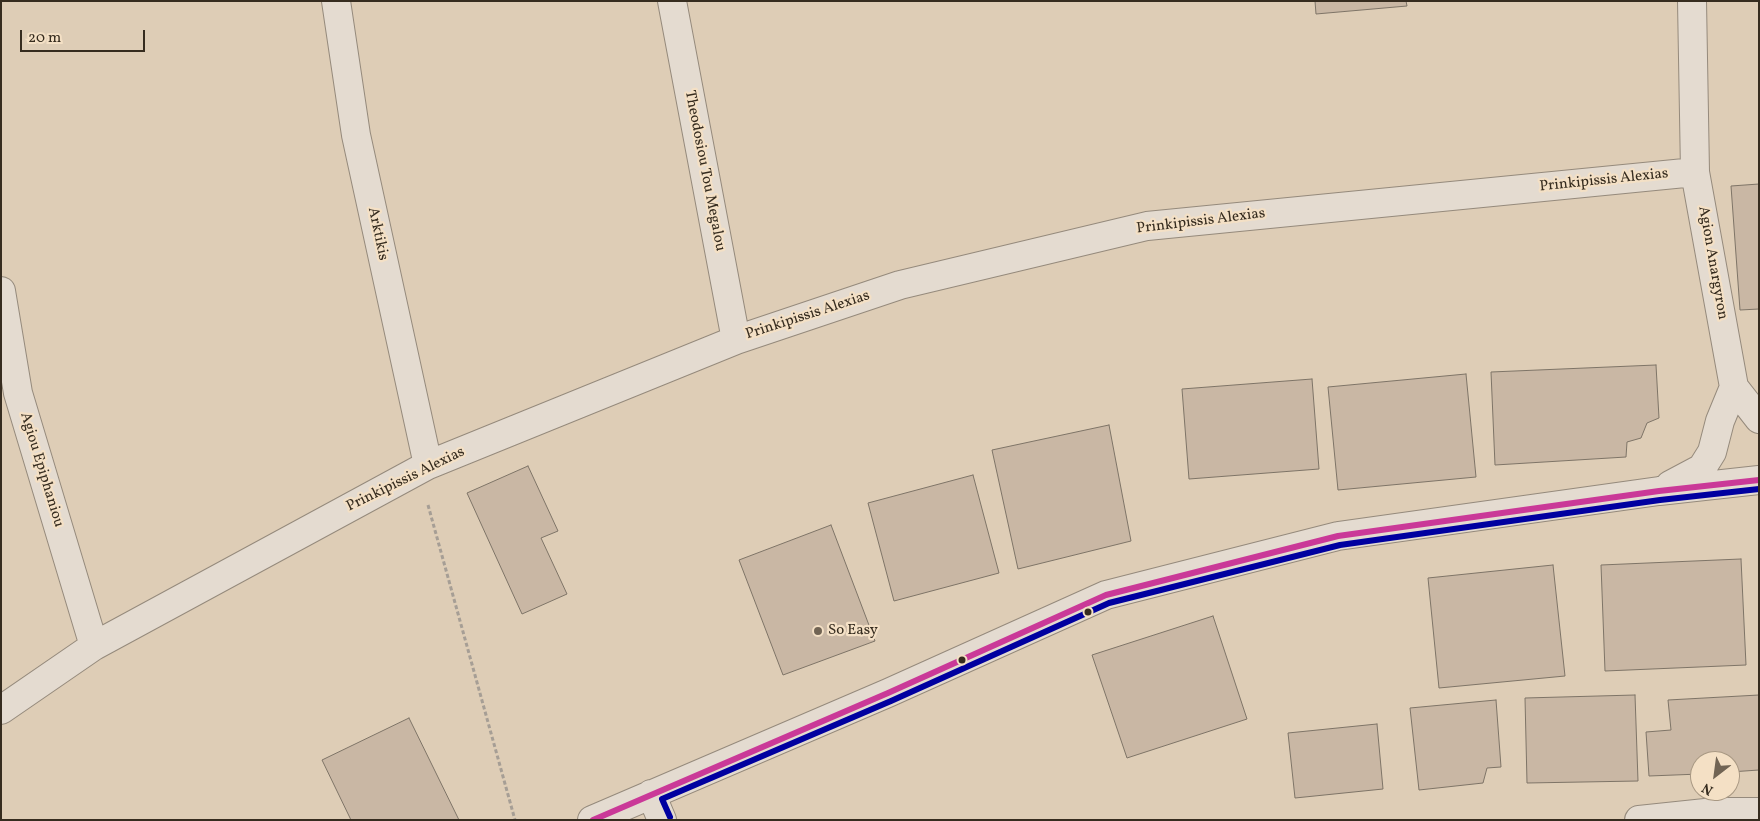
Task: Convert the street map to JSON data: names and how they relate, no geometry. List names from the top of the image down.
{
  "streets": {
    "street": [
      "Theodosiou Tou Megalou",
      "Prinkipissis Alexias",
      "Arktikis",
      "Agion Anargyron",
      "Agiou Epiphaniou"
    ]
  },
  "crossings": [
    ["Theodosiou Tou Megalou", "Prinkipissis Alexias"],
    ["Prinkipissis Alexias", "Arktikis"],
    ["Prinkipissis Alexias", "Agion Anargyron"],
    ["Prinkipissis Alexias", "Agiou Epiphaniou"]
  ],
  "places": ["So Easy"],
  "scale_bar": "20 m",
  "north": "bottom left"
}
